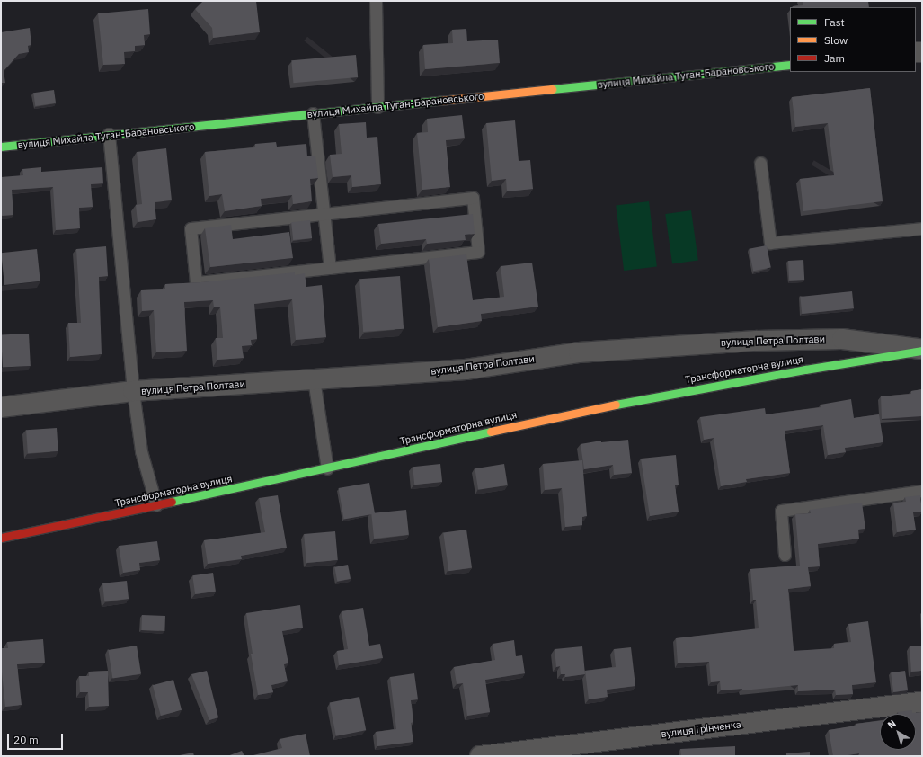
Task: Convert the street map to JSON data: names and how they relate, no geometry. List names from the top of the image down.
{
  "streets": {
    "street": [
      "вулиця Михайла Туган-Барановського",
      "вулиця Петра Полтави",
      "Трансформаторна вулиця",
      "вулиця Грінченка"
    ]
  },
  "crossings": [
    ["вулиця Петра Полтави", "Трансформаторна вулиця"]
  ],
  "legend": ["Fast", "Slow", "Jam"],
  "scale_bar": "20 m",
  "north": "top left"
}
